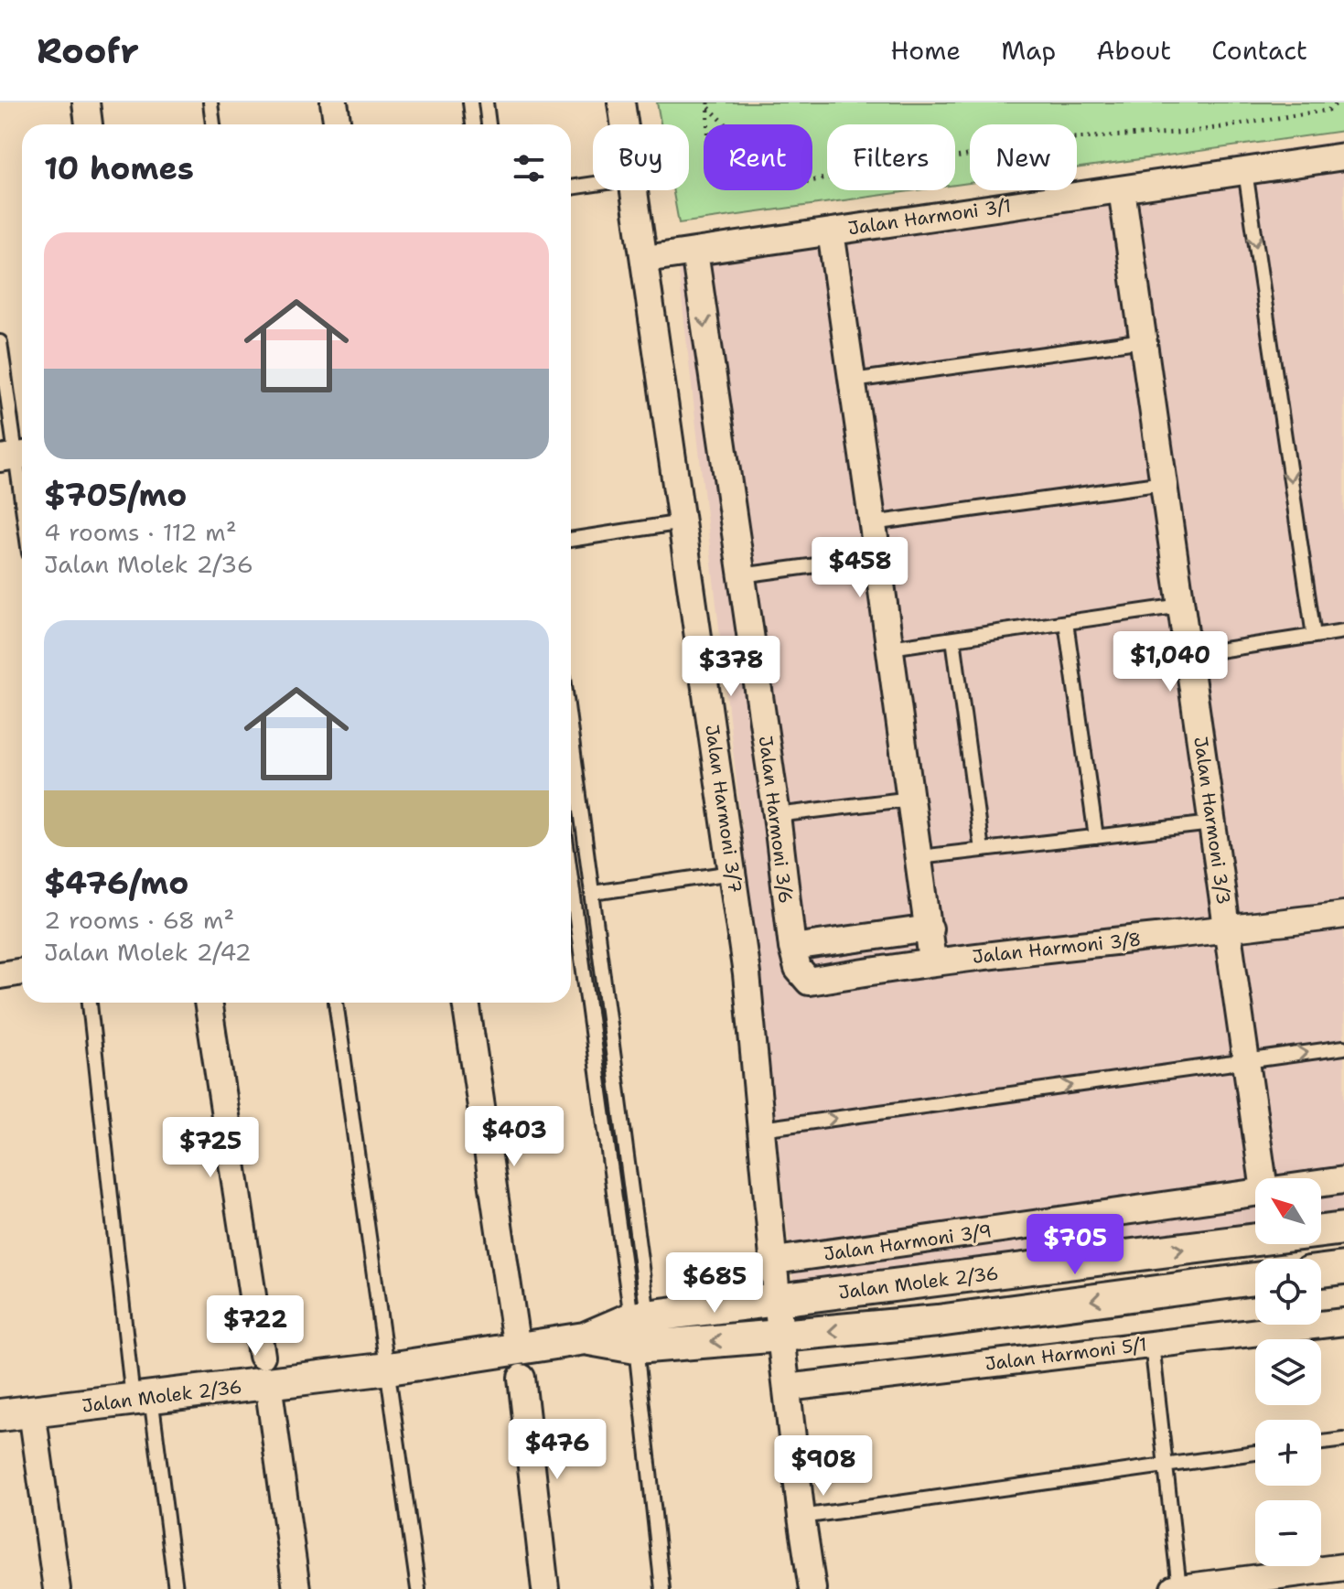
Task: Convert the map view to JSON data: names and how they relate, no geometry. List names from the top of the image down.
{
  "streets": {
    "street": [
      "Jalan Harmoni 3/1",
      "Jalan Harmoni 3/7",
      "Jalan Harmoni 3/6",
      "Jalan Harmoni 3/3",
      "Jalan Harmoni 3/8",
      "Jalan Harmoni 3/9",
      "Jalan Molek 2/36",
      "Jalan Harmoni 5/1"
    ]
  },
  "crossings": [
    ["Jalan Harmoni 3/1", "Jalan Harmoni 3/7"],
    ["Jalan Harmoni 3/1", "Jalan Harmoni 3/6"],
    ["Jalan Harmoni 3/1", "Jalan Harmoni 3/3"],
    ["Jalan Harmoni 3/7", "Jalan Harmoni 3/9"],
    ["Jalan Harmoni 3/7", "Jalan Molek 2/36"],
    ["Jalan Harmoni 3/7", "Jalan Harmoni 5/1"],
    ["Jalan Harmoni 3/6", "Jalan Harmoni 3/8"],
    ["Jalan Harmoni 3/3", "Jalan Harmoni 3/8"]
  ],
  "north": "top left",
  "page": {
    "header": "Roofr",
    "nav": [
      "Home",
      "Map",
      "About",
      "Contact"
    ],
    "chip": [
      "Buy",
      "Rent",
      "Filters",
      "New"
    ],
    "heading": "10 homes",
    "list": [
      {
        "name": "$705/mo",
        "note": "4 rooms · 112 m² · Jalan Molek 2/36"
      },
      {
        "name": "$476/mo",
        "note": "2 rooms · 68 m² · Jalan Molek 2/42"
      }
    ],
    "price": [
      "$458",
      "$1,040",
      "$378",
      "$403",
      "$725",
      "$705",
      "$685",
      "$722",
      "$476",
      "$908"
    ],
    "map_buttons": ["+", "−"]
  }
}
